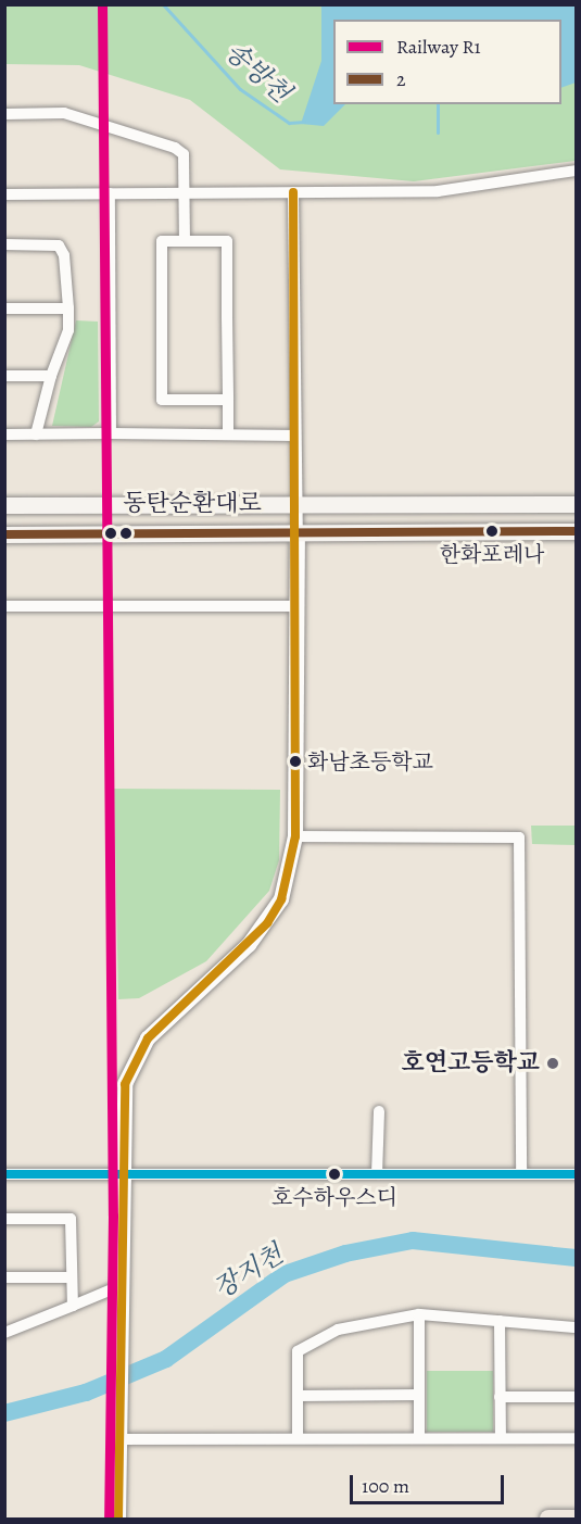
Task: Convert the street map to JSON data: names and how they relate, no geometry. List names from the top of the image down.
{
  "streets": {
    "main road": ["동탄순환대로"]
  },
  "water": ["송방천", "장지천"],
  "places": [
    "한화포레나",
    "화남초등학교",
    "호연고등학교",
    "호수하우스디"
  ],
  "lines": ["rail line R1", "transit line 2"],
  "legend": ["Railway R1", "2"],
  "scale_bar": "100 m"
}
